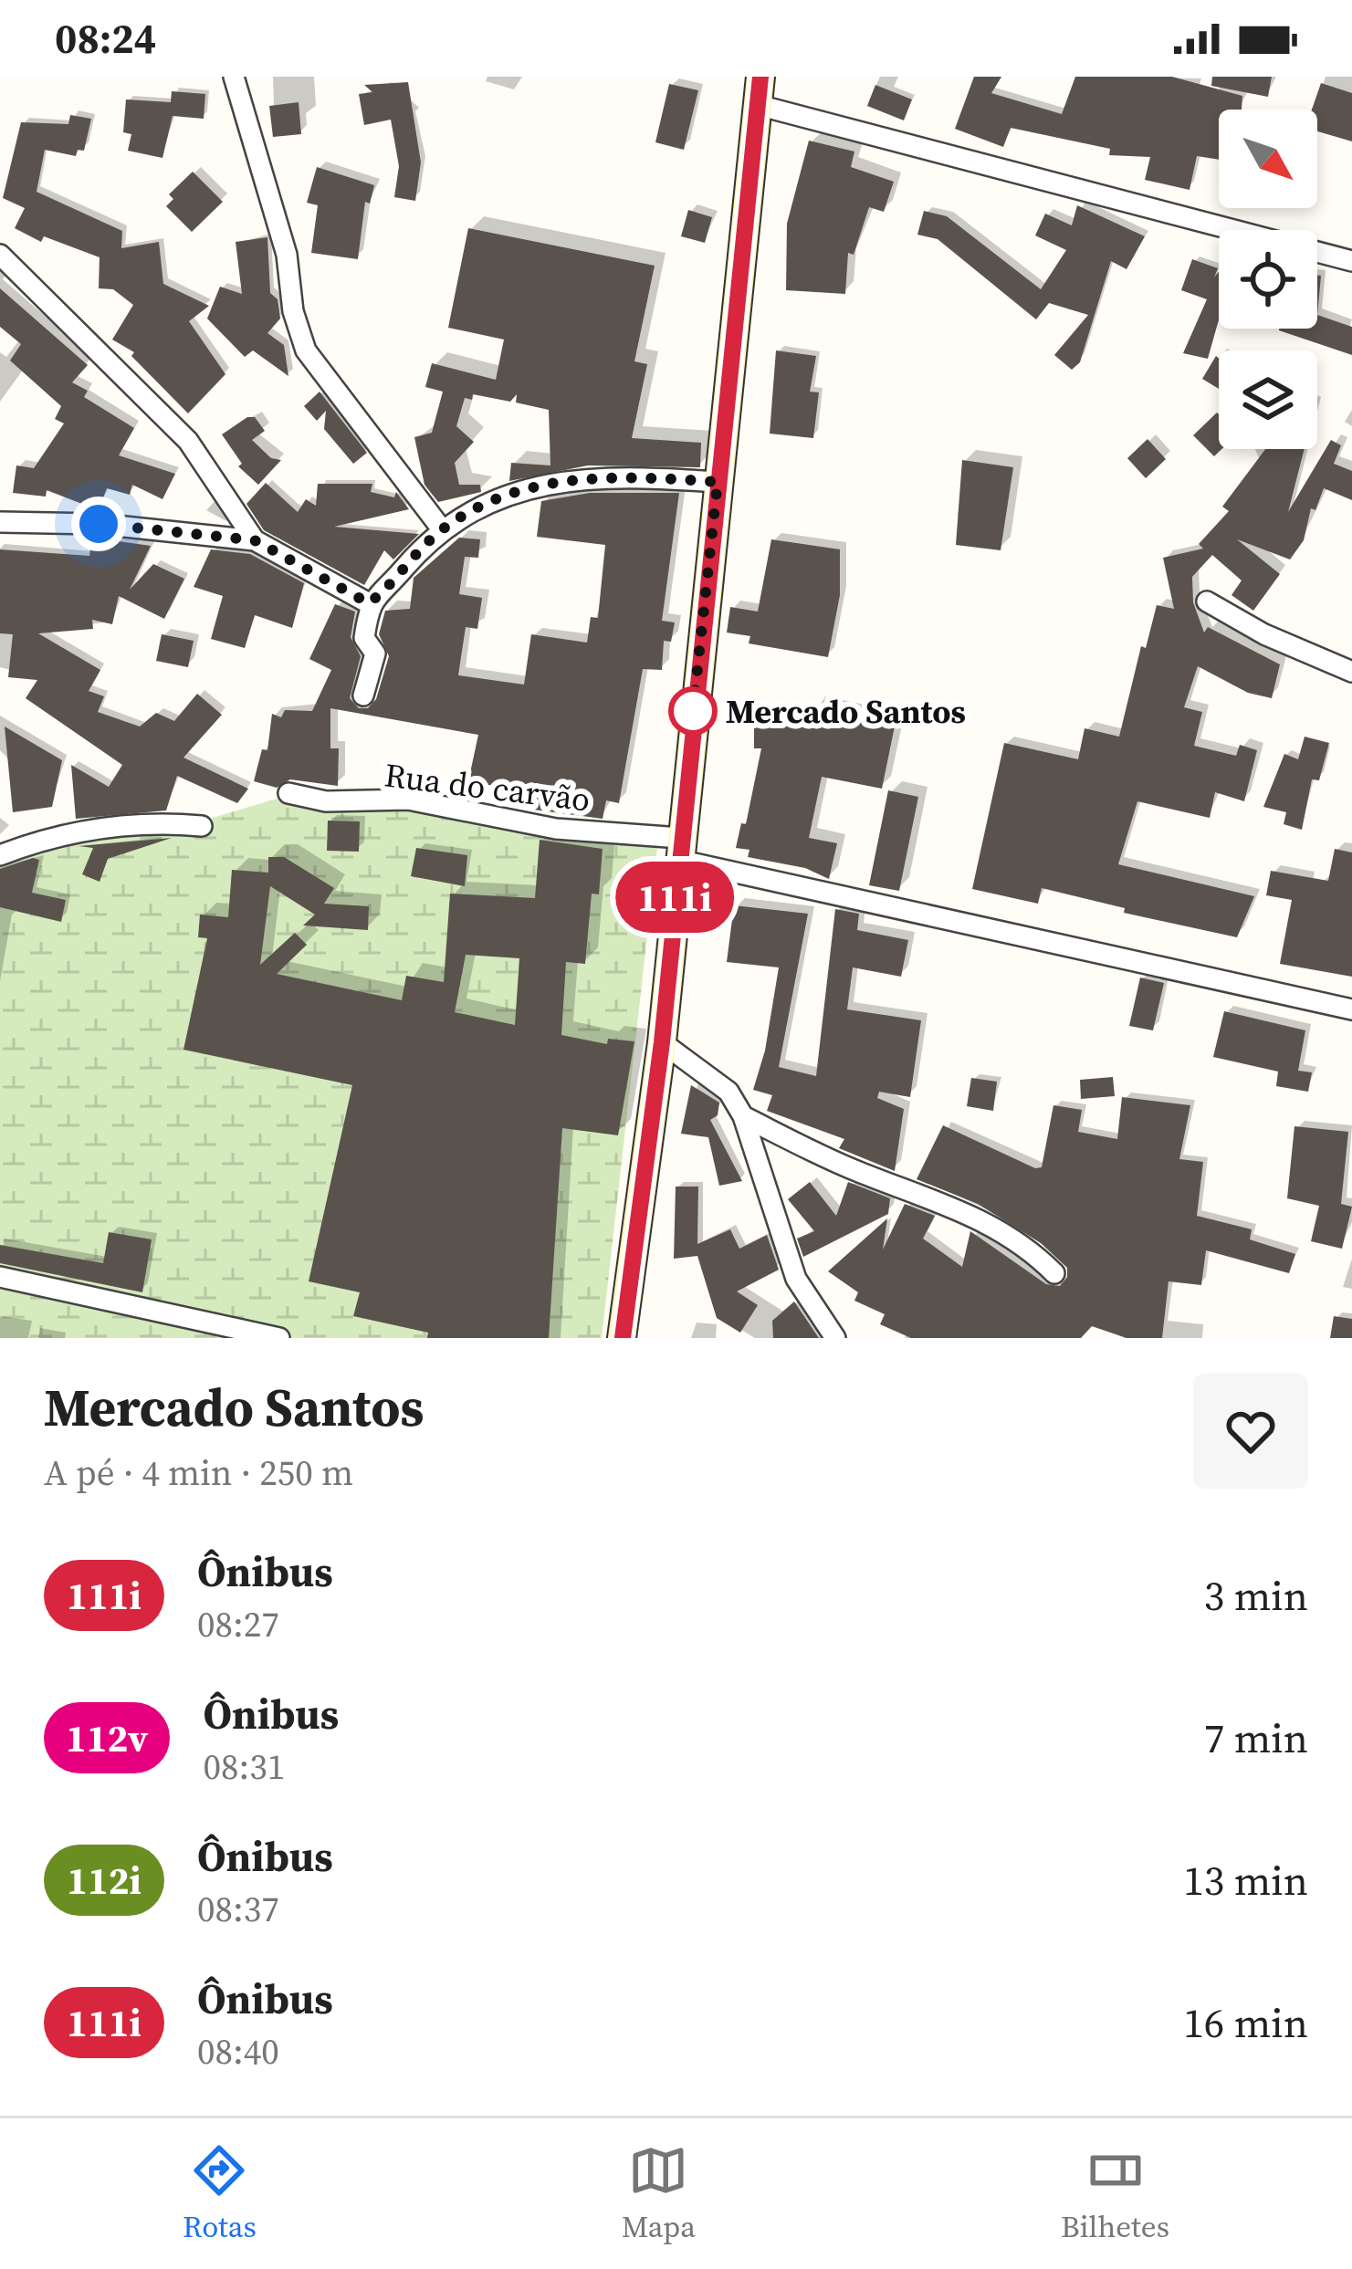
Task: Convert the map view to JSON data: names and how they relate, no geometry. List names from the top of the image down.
{
  "streets": {
    "street": ["Rua do carvão"]
  },
  "places": ["Mercado Santos"],
  "lines": ["bus line 111i"],
  "north": "bottom right",
  "page": {
    "status": "08:24",
    "on_map": "111i",
    "heading": ["Mercado Santos", "A pé · 4 min · 250 m"],
    "list": [
      {
        "mark": "111i",
        "name": "Ônibus",
        "note": "08:27",
        "value": "3 min"
      },
      {
        "mark": "112v",
        "name": "Ônibus",
        "note": "08:31",
        "value": "7 min"
      },
      {
        "mark": "112i",
        "name": "Ônibus",
        "note": "08:37",
        "value": "13 min"
      },
      {
        "mark": "111i",
        "name": "Ônibus",
        "note": "08:40",
        "value": "16 min"
      }
    ],
    "tabs": ["Rotas", "Mapa", "Bilhetes"]
  }
}
